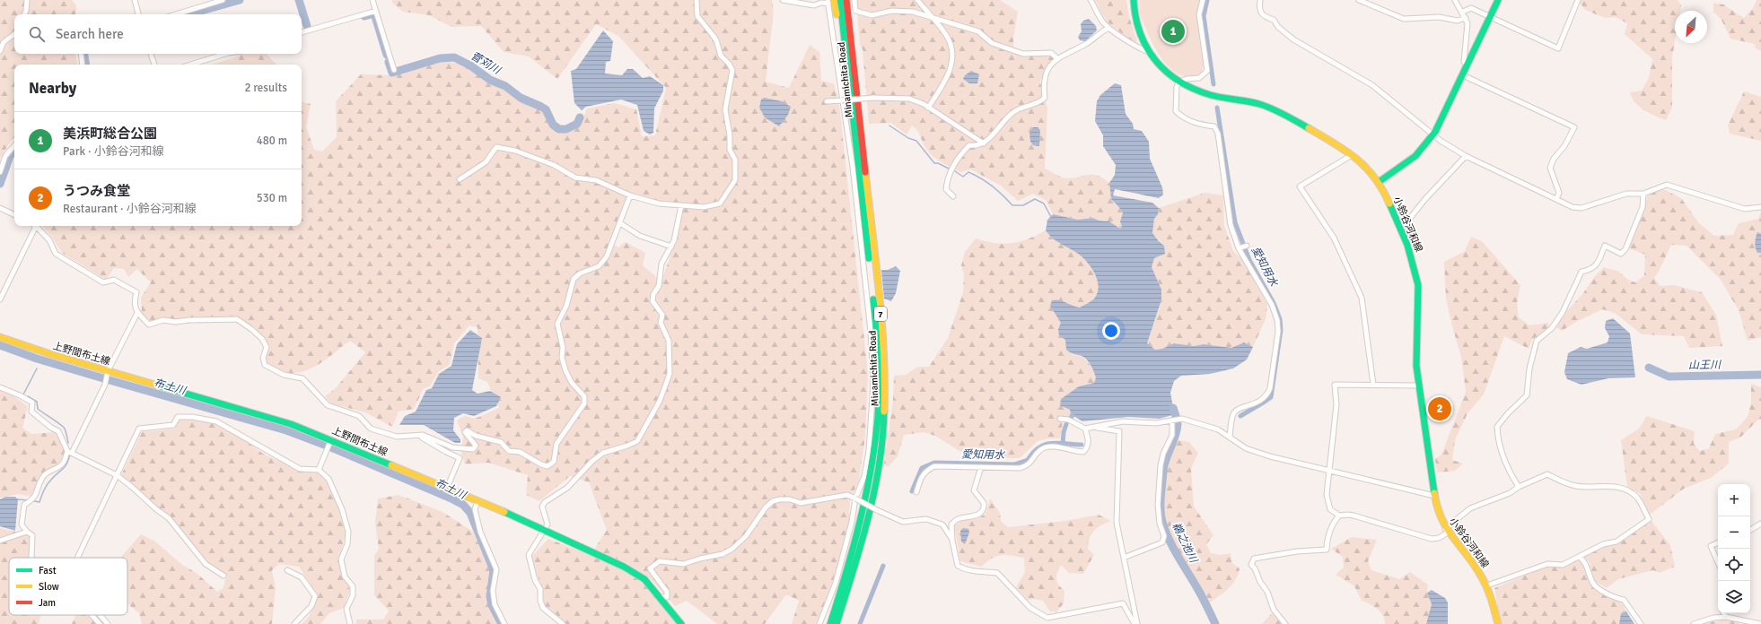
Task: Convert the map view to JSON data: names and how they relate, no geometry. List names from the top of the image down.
{
  "streets": {
    "main road": [
      "Minamichita Road",
      "小鈴谷河和線",
      "7",
      "上野間布土線"
    ]
  },
  "water": [
    "菅苅川",
    "愛知用水",
    "山王川",
    "布土川",
    "鵜之池川"
  ],
  "legend": ["Fast", "Slow", "Jam"],
  "north": "bottom left",
  "page": {
    "search": "Search here",
    "pins": ["1", "2"],
    "heading": ["Nearby", "2 results"],
    "list": [
      {
        "mark": "1",
        "name": "美浜町総合公園",
        "note": "Park · 小鈴谷河和線",
        "value": "480 m"
      },
      {
        "mark": "2",
        "name": "うつみ食堂",
        "note": "Restaurant · 小鈴谷河和線",
        "value": "530 m"
      }
    ],
    "map_buttons": ["+", "−"]
  }
}
